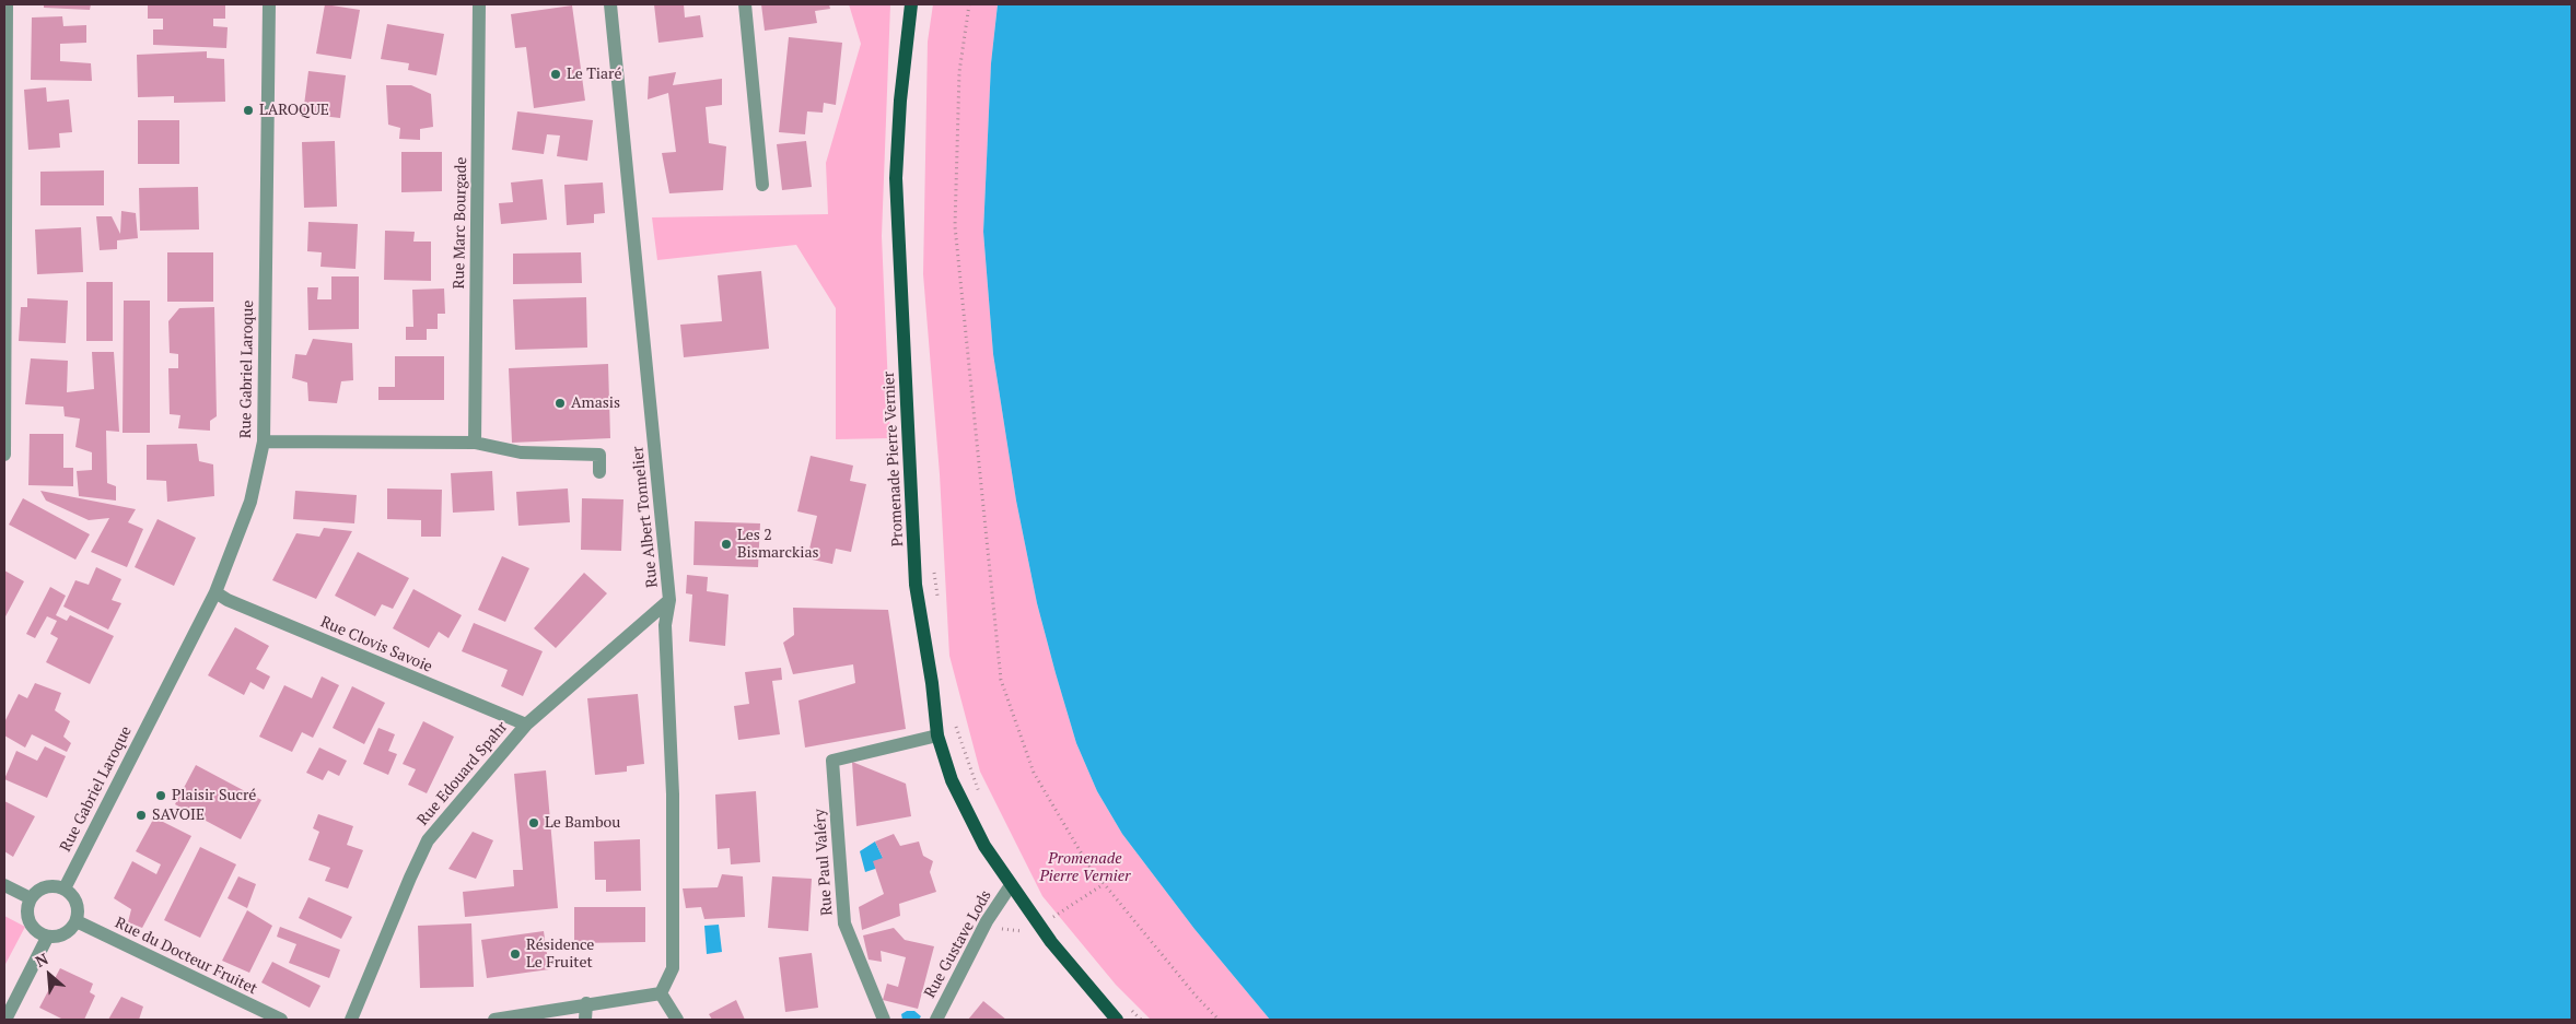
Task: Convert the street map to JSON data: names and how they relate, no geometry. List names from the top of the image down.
{
  "streets": {
    "main road": ["Promenade Pierre Vernier"],
    "street": [
      "Rue Marc Bourgade",
      "Rue Gabriel Laroque",
      "Rue Albert Tonnelier",
      "Rue Clovis Savoie",
      "Rue Edouard Spahr",
      "Rue Paul Valéry",
      "Rue Gustave Lods",
      "Rue du Docteur Fruitet"
    ]
  },
  "crossings": [
    ["Rue Gabriel Laroque", "Rue Clovis Savoie"],
    ["Rue Gabriel Laroque", "Rue du Docteur Fruitet"],
    ["Promenade Pierre Vernier", "Rue Paul Valéry"],
    ["Promenade Pierre Vernier", "Rue Gustave Lods"],
    ["Rue Albert Tonnelier", "Rue Edouard Spahr"],
    ["Rue Clovis Savoie", "Rue Edouard Spahr"]
  ],
  "parks": ["Promenade Pierre Vernier"],
  "places": [
    "Le Tiaré",
    "LAROQUE",
    "Amasis",
    "Les 2 Bismarckias",
    "Plaisir Sucré",
    "SAVOIE",
    "Le Bambou",
    "Résidence Le Fruitet"
  ],
  "north": "top left"
}
